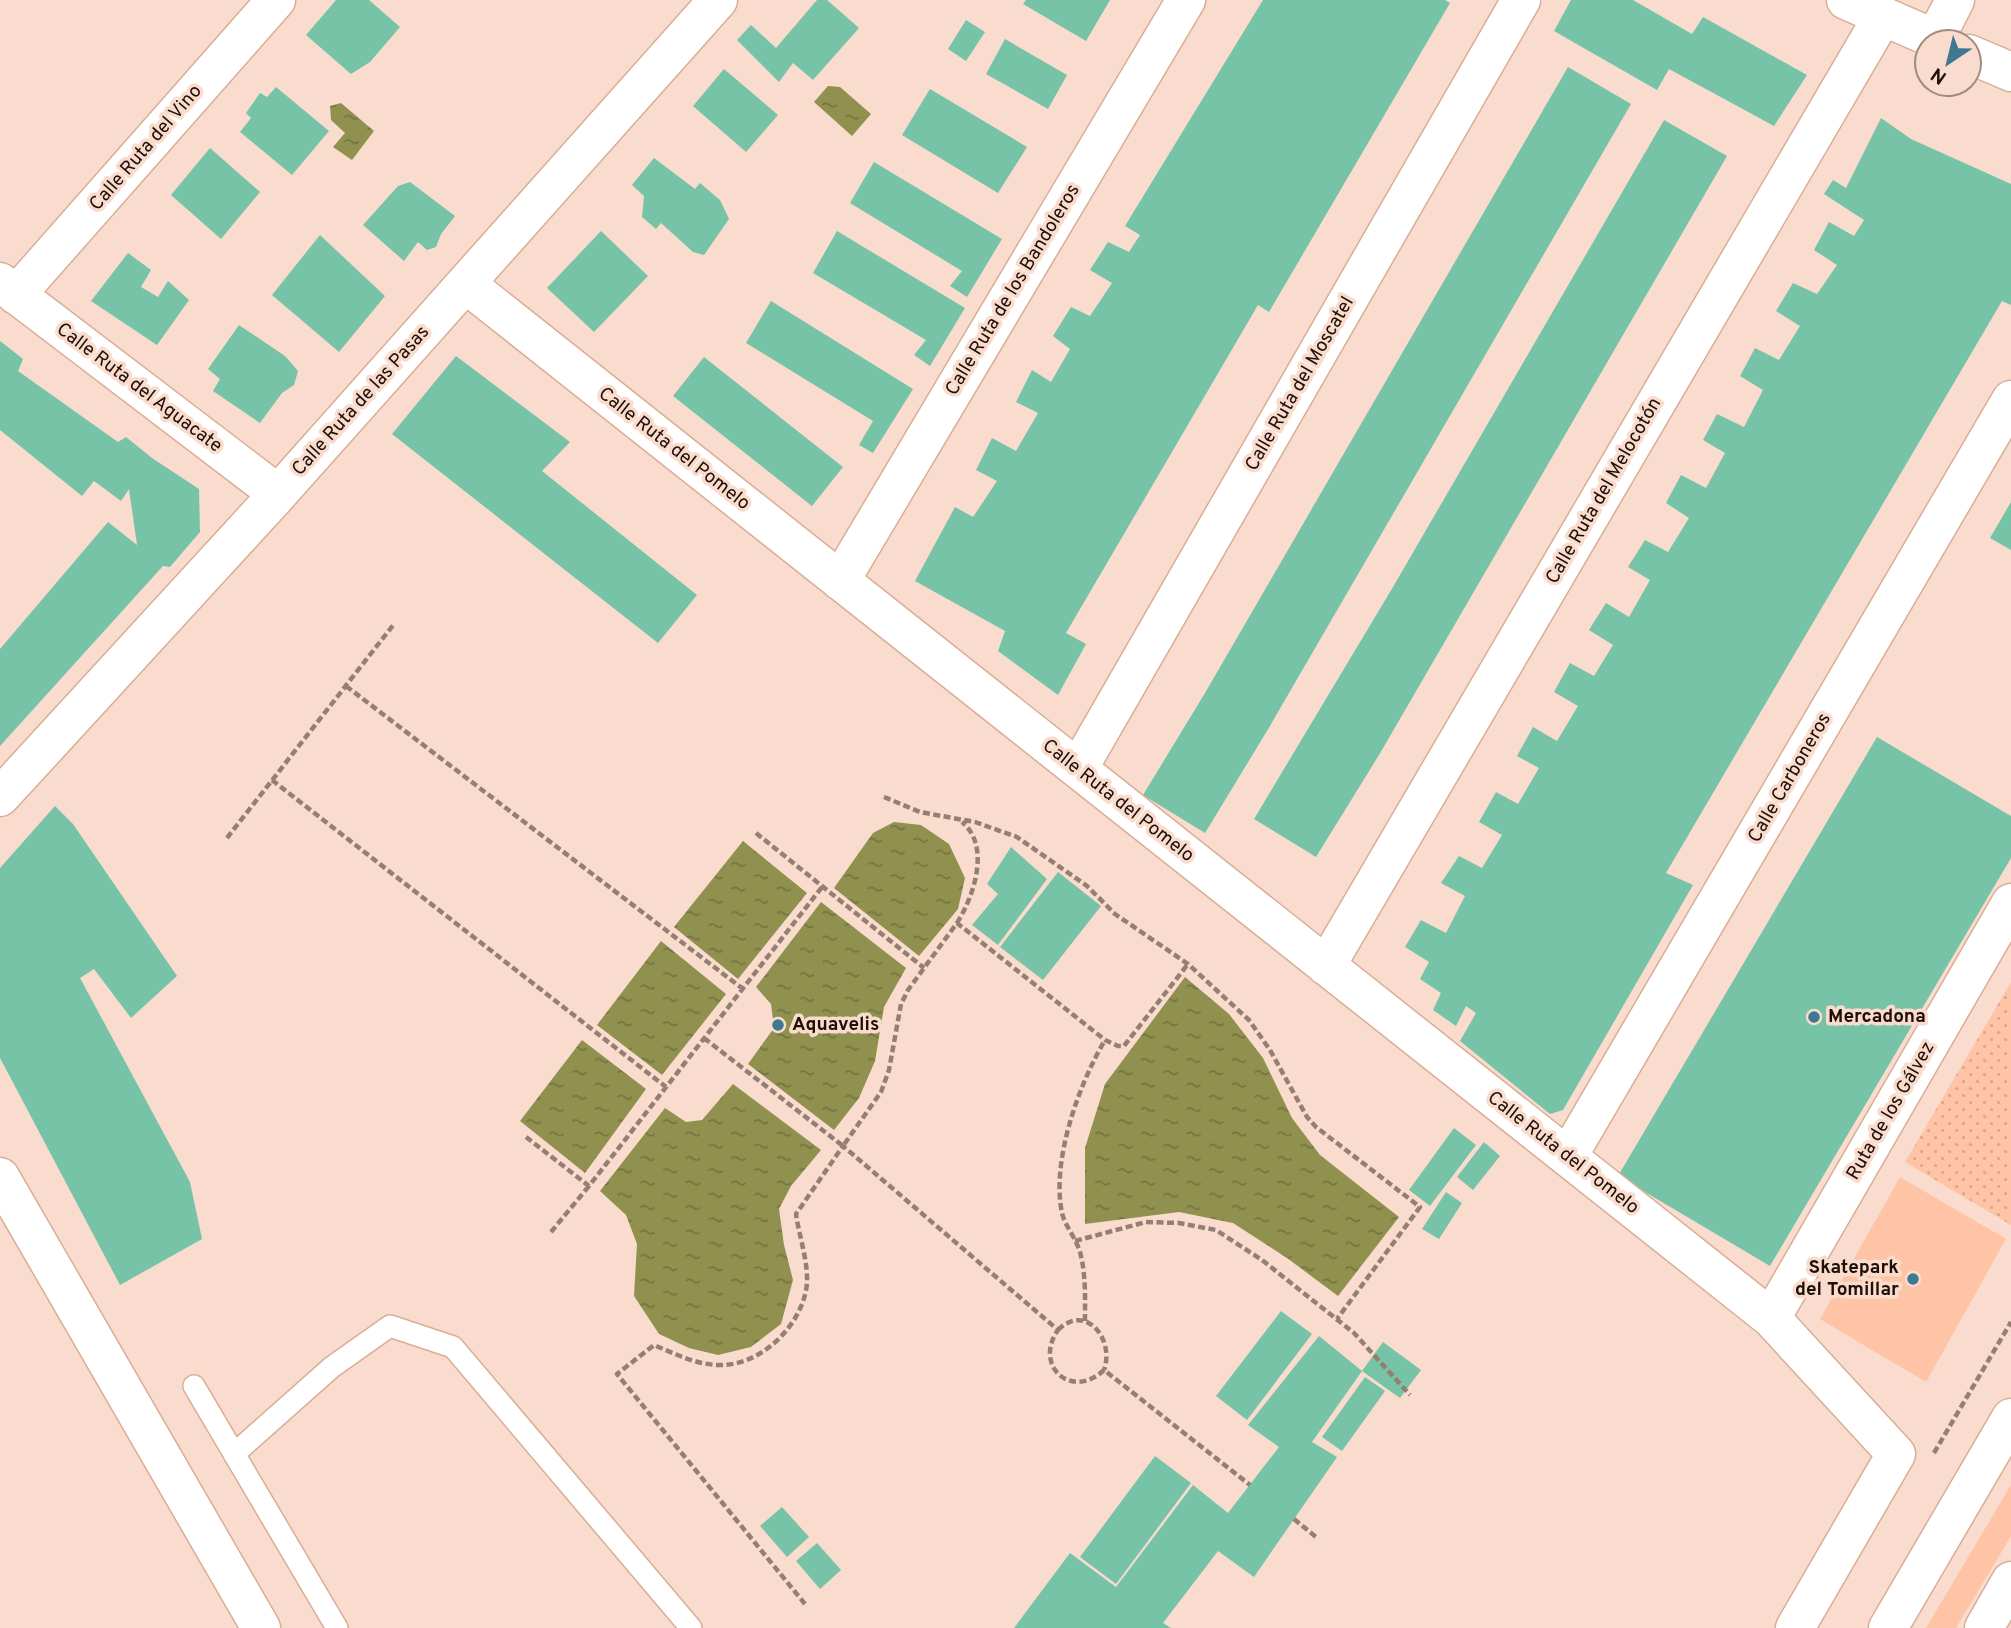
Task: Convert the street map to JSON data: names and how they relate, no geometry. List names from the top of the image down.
{
  "streets": {
    "street": [
      "Calle Ruta del Vino",
      "Calle Ruta de los Bandoleros",
      "Calle Ruta del Moscatel",
      "Calle Ruta del Aguacate",
      "Calle Ruta de las Pasas",
      "Calle Ruta del Pomelo",
      "Calle Ruta del Melocotón",
      "Calle Carboneros",
      "Ruta de los Gálvez"
    ]
  },
  "crossings": [
    ["Calle Ruta del Vino", "Calle Ruta del Aguacate"],
    ["Calle Ruta de los Bandoleros", "Calle Ruta del Pomelo"],
    ["Calle Ruta del Moscatel", "Calle Ruta del Pomelo"],
    ["Calle Ruta del Aguacate", "Calle Ruta de las Pasas"],
    ["Calle Ruta de las Pasas", "Calle Ruta del Pomelo"],
    ["Calle Ruta del Pomelo", "Calle Ruta del Melocotón"],
    ["Calle Ruta del Pomelo", "Calle Carboneros"],
    ["Calle Ruta del Pomelo", "Ruta de los Gálvez"]
  ],
  "places": ["Mercadona", "Aquavelis", "Skatepark del Tomillar"],
  "north": "bottom left"
}
